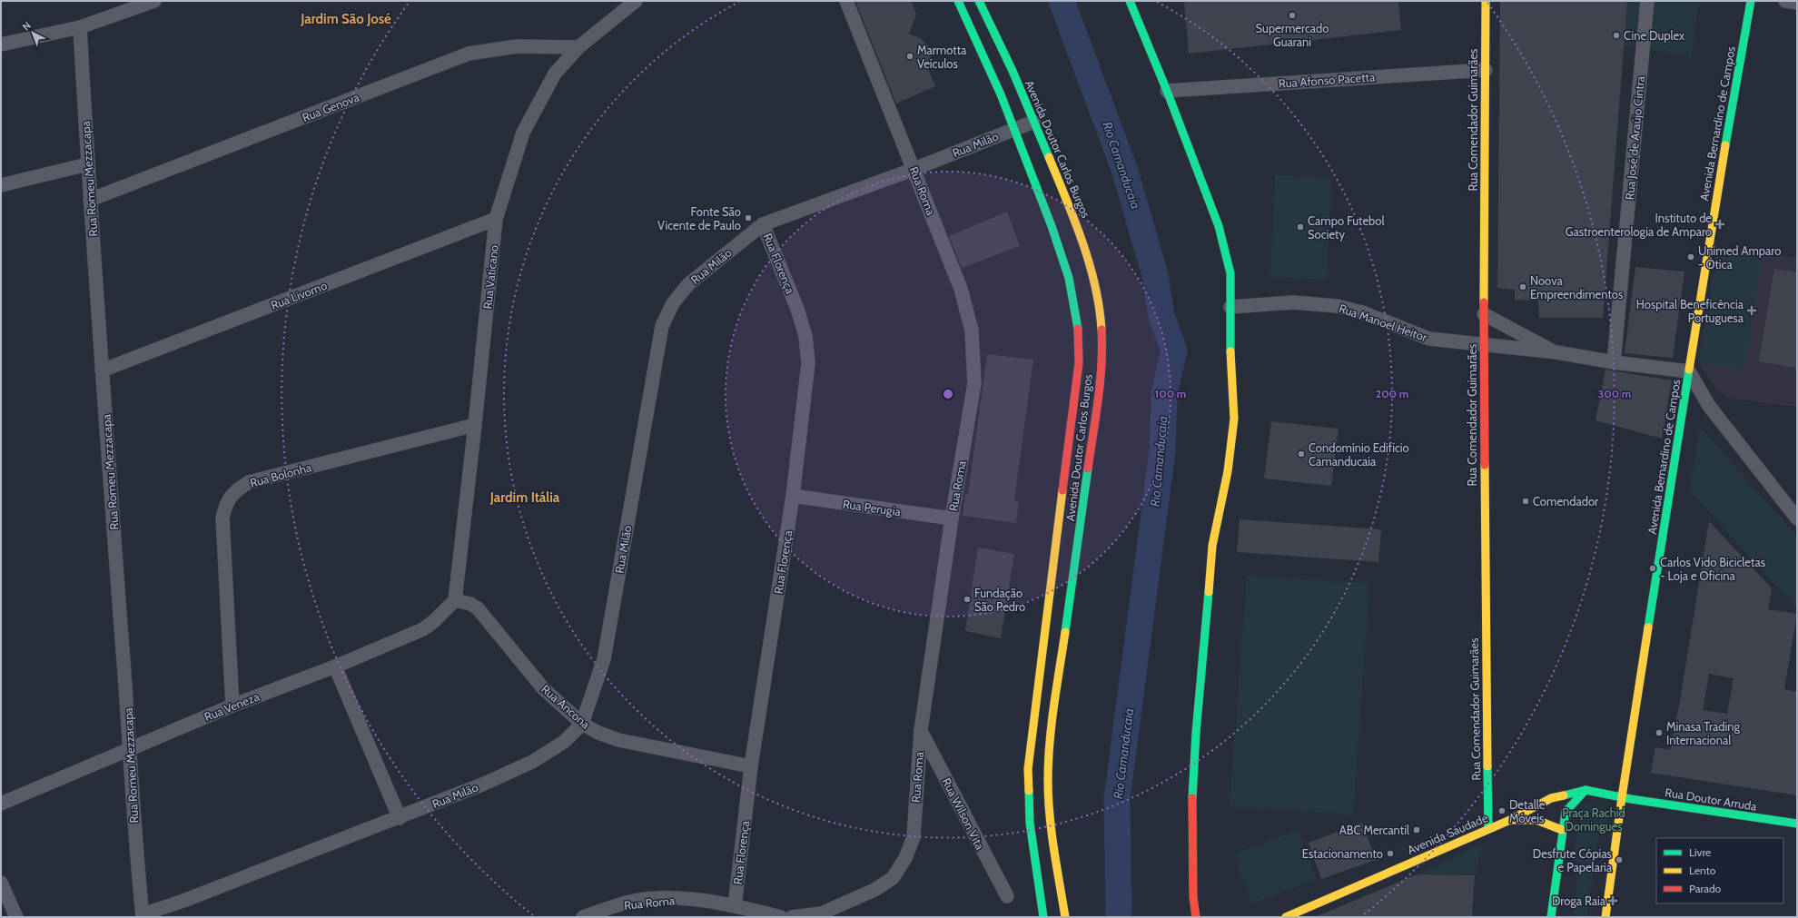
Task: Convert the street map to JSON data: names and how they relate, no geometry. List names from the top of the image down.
{
  "streets": {
    "street": [
      "Rua Afonso Pacetta",
      "Rua Genova",
      "Rua Comendador Guimarães",
      "Avenida Bernardino de Campos",
      "Rua José de Araújo Cintra",
      "Rua Milão",
      "Avenida Doutor Carlos Burgos",
      "Rua Romeu Mezzacapa",
      "Rua Roma",
      "Rua Florença",
      "Rua Vaticano",
      "Rua Livorno",
      "Rua Manoel Heitor",
      "Rua Bolonha",
      "Rua Perugia",
      "Rua Veneza",
      "Rua Ancona",
      "Rua Doutor Arruda",
      "Rua Wilson Vita",
      "Avenida Saudade"
    ]
  },
  "crossings": [
    ["Rua Afonso Pacetta", "Rua Comendador Guimarães"],
    ["Rua Genova", "Rua Romeu Mezzacapa"],
    ["Rua Genova", "Rua Vaticano"],
    ["Rua Comendador Guimarães", "Rua Manoel Heitor"],
    ["Rua Comendador Guimarães", "Avenida Saudade"],
    ["Avenida Bernardino de Campos", "Rua Manoel Heitor"],
    ["Avenida Bernardino de Campos", "Rua Doutor Arruda"],
    ["Avenida Bernardino de Campos", "Avenida Saudade"],
    ["Rua José de Araújo Cintra", "Rua Manoel Heitor"],
    ["Rua Milão", "Avenida Doutor Carlos Burgos"],
    ["Rua Milão", "Rua Romeu Mezzacapa"],
    ["Rua Milão", "Rua Roma"],
    ["Rua Milão", "Rua Florença"],
    ["Rua Milão", "Rua Ancona"],
    ["Rua Romeu Mezzacapa", "Rua Livorno"],
    ["Rua Romeu Mezzacapa", "Rua Veneza"],
    ["Rua Roma", "Rua Florença"],
    ["Rua Roma", "Rua Perugia"],
    ["Rua Roma", "Rua Wilson Vita"],
    ["Rua Florença", "Rua Perugia"],
    ["Rua Florença", "Rua Ancona"],
    ["Rua Vaticano", "Rua Livorno"],
    ["Rua Vaticano", "Rua Bolonha"],
    ["Rua Vaticano", "Rua Veneza"],
    ["Rua Vaticano", "Rua Ancona"],
    ["Rua Bolonha", "Rua Veneza"],
    ["Rua Veneza", "Rua Ancona"],
    ["Rua Doutor Arruda", "Avenida Saudade"]
  ],
  "districts": ["Jardim São José", "Jardim Itália"],
  "water": ["Rio Camanducaia"],
  "parks": ["Praça Rachid Domingues"],
  "places": {
    "other": [
      "Supermercado Guarani",
      "Cine Duplex",
      "Marmotta Veículos",
      "Fonte São Vicente de Paulo",
      "Campo Futebol Society",
      "Unimed Amparo - Ótica",
      "Noova Empreendimentos",
      "Condomínio Edifício Camanducaia",
      "Comendador",
      "Carlos Vido Bicicletas - Loja e Oficina",
      "Fundação São Pedro",
      "Minasa Trading Internacional",
      "Detalle Móveis",
      "ABC Mercantil",
      "Estacionamento",
      "Desfrute Cópias e Papelaria"
    ],
    "health": ["Instituto de Gastroenterologia de Amparo", "Hospital Beneficência Portuguesa", "Droga Raia"]
  },
  "legend": ["Livre", "Lento", "Parado"],
  "north": "top left",
  "rings": ["100 m", "200 m", "300 m"]
}
